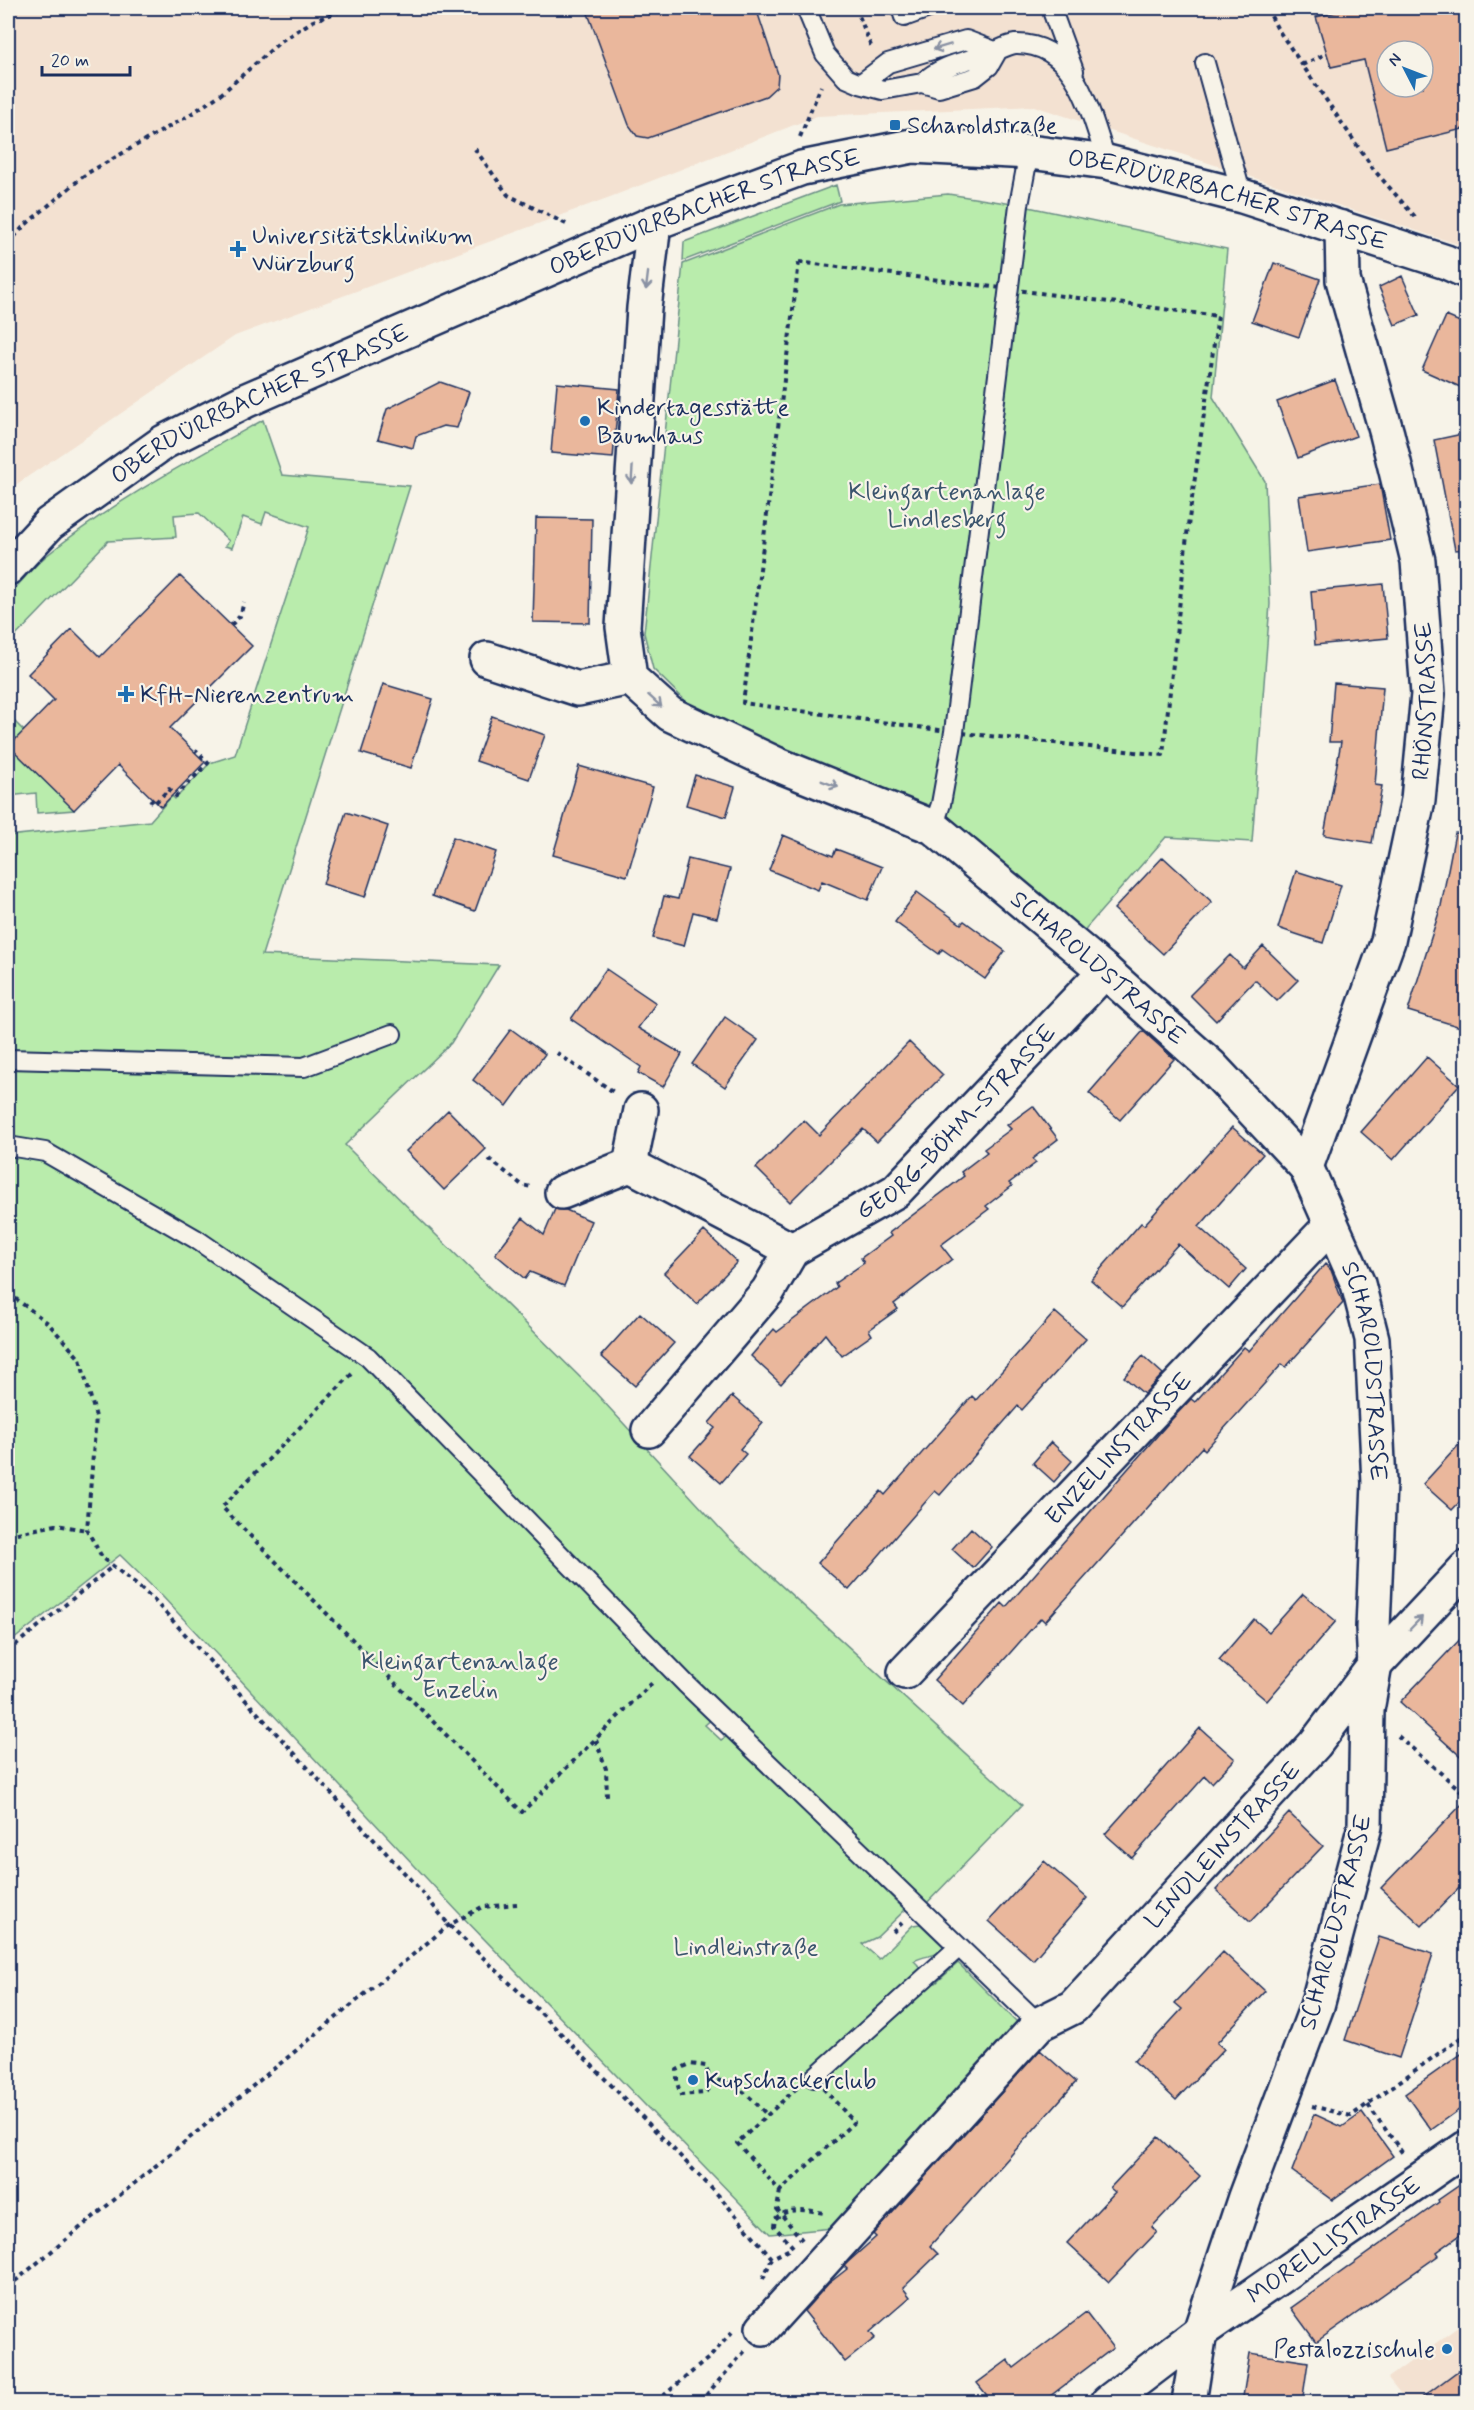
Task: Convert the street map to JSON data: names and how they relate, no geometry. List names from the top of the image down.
{
  "streets": {
    "street": [
      "OBERDÜRRBACHER STRASSE",
      "RHÖNSTRASSE",
      "SCHAROLDSTRASSE",
      "GEORG-BÖHM-STRASSE",
      "ENZELINSTRASSE",
      "LINDLEINSTRASSE",
      "MORELLISTRASSE"
    ]
  },
  "crossings": [
    ["OBERDÜRRBACHER STRASSE", "RHÖNSTRASSE"],
    ["RHÖNSTRASSE", "SCHAROLDSTRASSE"],
    ["SCHAROLDSTRASSE", "GEORG-BÖHM-STRASSE"],
    ["SCHAROLDSTRASSE", "ENZELINSTRASSE"],
    ["SCHAROLDSTRASSE", "LINDLEINSTRASSE"],
    ["SCHAROLDSTRASSE", "MORELLISTRASSE"]
  ],
  "parks": ["Kleingartenanlage Lindlesberg", "Kleingartenanlage Enzelin", "Lindleinstraße"],
  "places": {
    "transit": ["Scharoldstraße"],
    "health": ["Universitätsklinikum Würzburg", "KfH-Nierenzentrum"],
    "other": ["Kindertagesstätte Baumhaus", "Kupschackerclub", "Pestalozzischule"]
  },
  "scale_bar": "20 m",
  "north": "top left"
}
